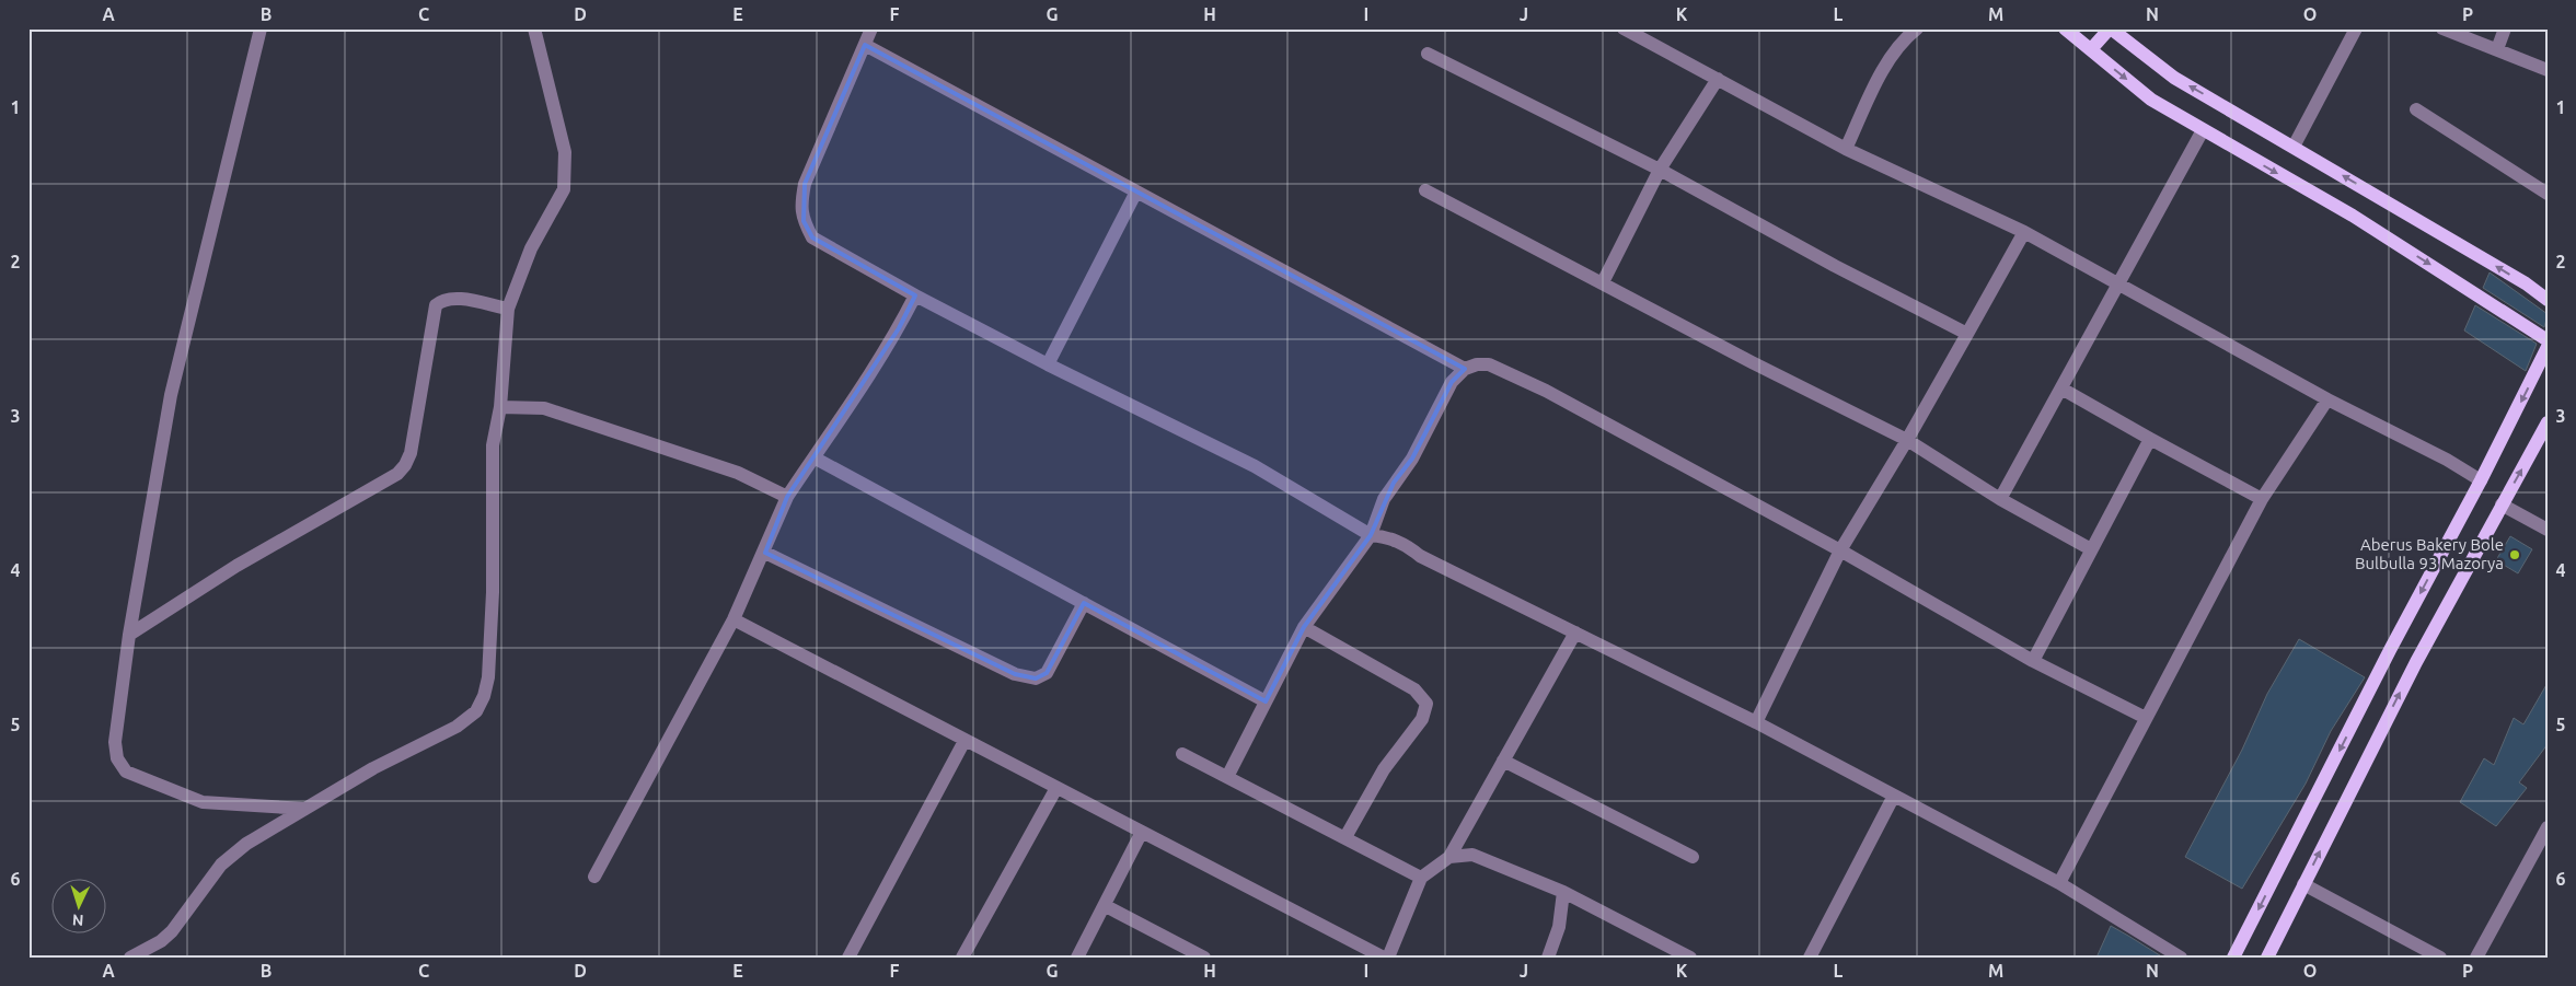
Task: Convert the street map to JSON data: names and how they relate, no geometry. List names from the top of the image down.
{
  "places": ["Aberus Bakery Bole Bulbulla 93 Mazorya"],
  "north": "bottom",
  "grid": {
    "columns": [
      "A",
      "B",
      "C",
      "D",
      "E",
      "F",
      "G",
      "H",
      "I",
      "J",
      "K",
      "L",
      "M",
      "N",
      "O",
      "P"
    ],
    "rows": [
      "1",
      "2",
      "3",
      "4",
      "5",
      "6"
    ]
  }
}
